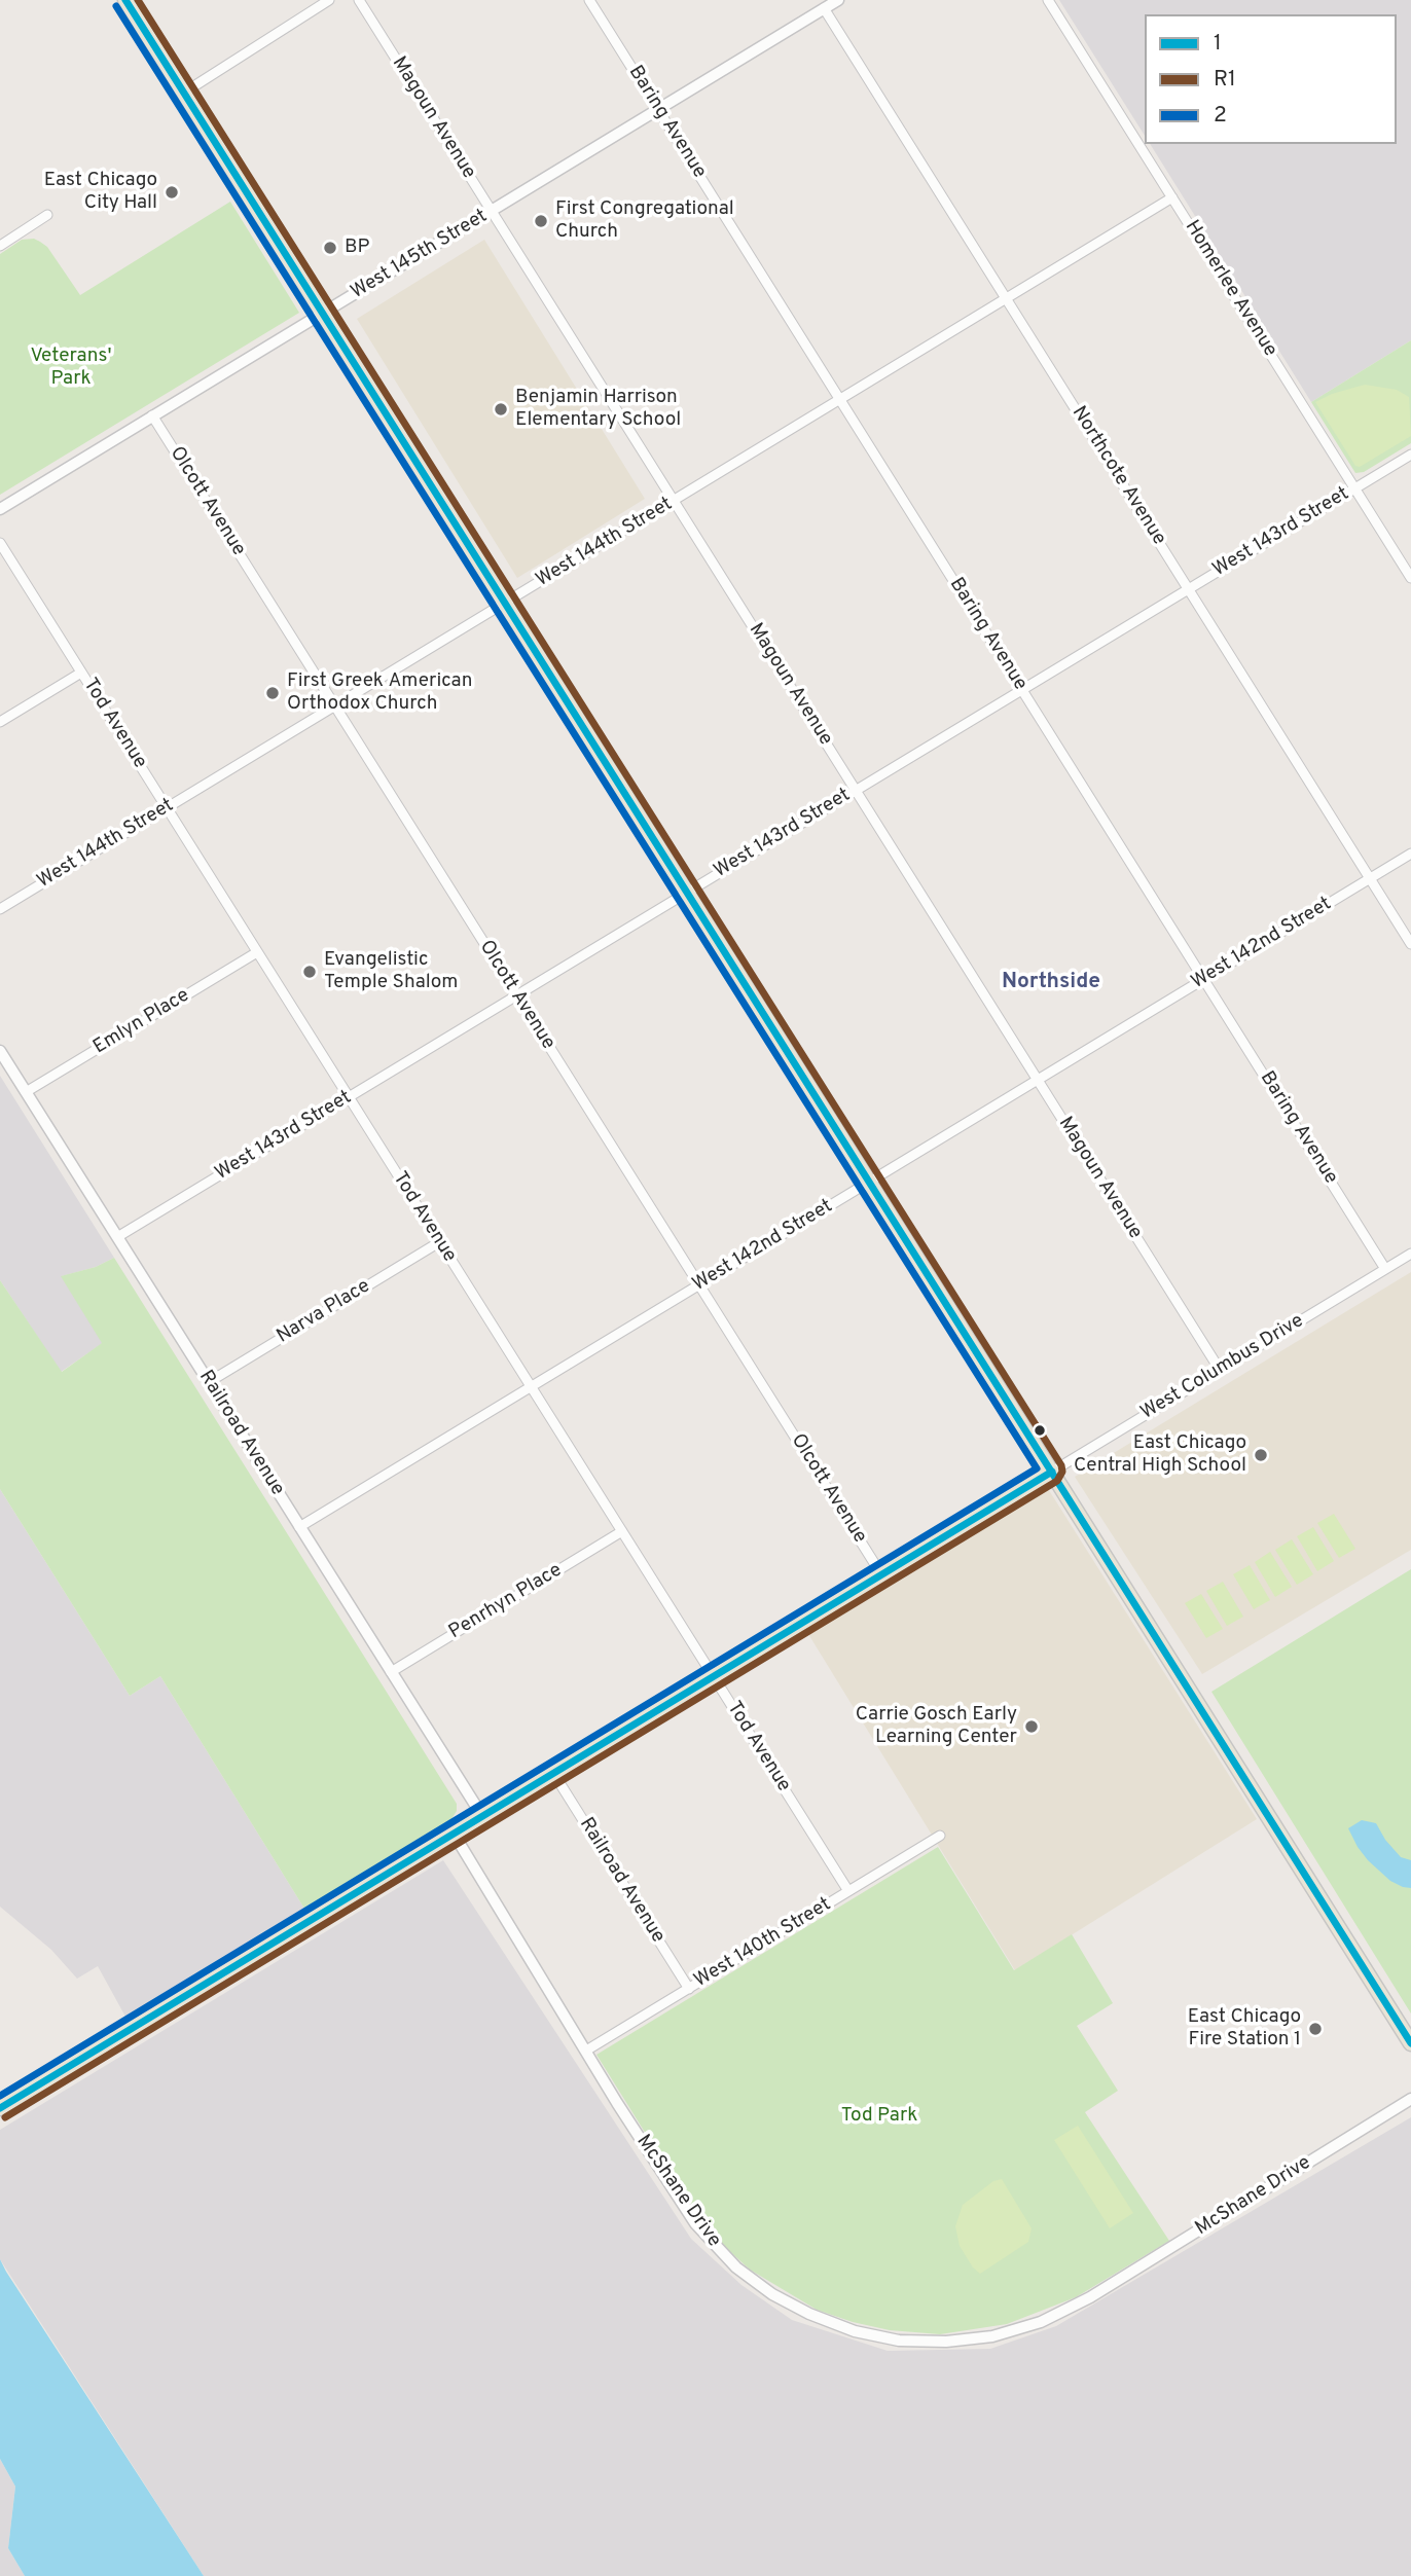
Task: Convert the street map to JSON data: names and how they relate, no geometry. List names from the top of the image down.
{
  "streets": {
    "main road": ["West Columbus Drive"],
    "street": [
      "Magoun Avenue",
      "Baring Avenue",
      "West 145th Street",
      "Homerlee Avenue",
      "Northcote Avenue",
      "Olcott Avenue",
      "West 143rd Street",
      "West 144th Street",
      "Tod Avenue",
      "West 142nd Street",
      "Emlyn Place",
      "Narva Place",
      "Railroad Avenue",
      "Penrhyn Place",
      "West 140th Street",
      "McShane Drive"
    ]
  },
  "crossings": [
    ["Magoun Avenue", "West 145th Street"],
    ["Magoun Avenue", "West 143rd Street"],
    ["Magoun Avenue", "West 144th Street"],
    ["Magoun Avenue", "West 142nd Street"],
    ["Magoun Avenue", "West Columbus Drive"],
    ["Baring Avenue", "West 145th Street"],
    ["Baring Avenue", "West 143rd Street"],
    ["Baring Avenue", "West 144th Street"],
    ["Baring Avenue", "West 142nd Street"],
    ["Baring Avenue", "West Columbus Drive"],
    ["West 145th Street", "Northcote Avenue"],
    ["West 145th Street", "Olcott Avenue"],
    ["Homerlee Avenue", "West 143rd Street"],
    ["Homerlee Avenue", "West 144th Street"],
    ["Northcote Avenue", "West 143rd Street"],
    ["Northcote Avenue", "West 144th Street"],
    ["Northcote Avenue", "West 142nd Street"],
    ["Olcott Avenue", "West 143rd Street"],
    ["Olcott Avenue", "West 144th Street"],
    ["Olcott Avenue", "West 142nd Street"],
    ["Olcott Avenue", "West Columbus Drive"],
    ["West 143rd Street", "Tod Avenue"],
    ["West 143rd Street", "Railroad Avenue"],
    ["West 144th Street", "Tod Avenue"],
    ["Tod Avenue", "West 142nd Street"],
    ["Tod Avenue", "Emlyn Place"],
    ["Tod Avenue", "Narva Place"],
    ["Tod Avenue", "West Columbus Drive"],
    ["Tod Avenue", "Penrhyn Place"],
    ["Tod Avenue", "West 140th Street"],
    ["West 142nd Street", "Railroad Avenue"],
    ["Emlyn Place", "Railroad Avenue"],
    ["Narva Place", "Railroad Avenue"],
    ["West Columbus Drive", "Railroad Avenue"],
    ["West Columbus Drive", "McShane Drive"],
    ["Railroad Avenue", "Penrhyn Place"],
    ["Railroad Avenue", "West 140th Street"],
    ["West 140th Street", "McShane Drive"]
  ],
  "districts": ["Northside"],
  "parks": ["Veterans' Park", "Tod Park"],
  "places": [
    "East Chicago City Hall",
    "First Congregational Church",
    "BP",
    "Benjamin Harrison Elementary School",
    "First Greek American Orthodox Church",
    "Evangelistic Temple Shalom",
    "East Chicago Central High School",
    "Carrie Gosch Early Learning Center",
    "East Chicago Fire Station 1"
  ],
  "lines": ["transit line 1", "transit line R1", "transit line 2"],
  "legend": ["1", "R1", "2"]
}
